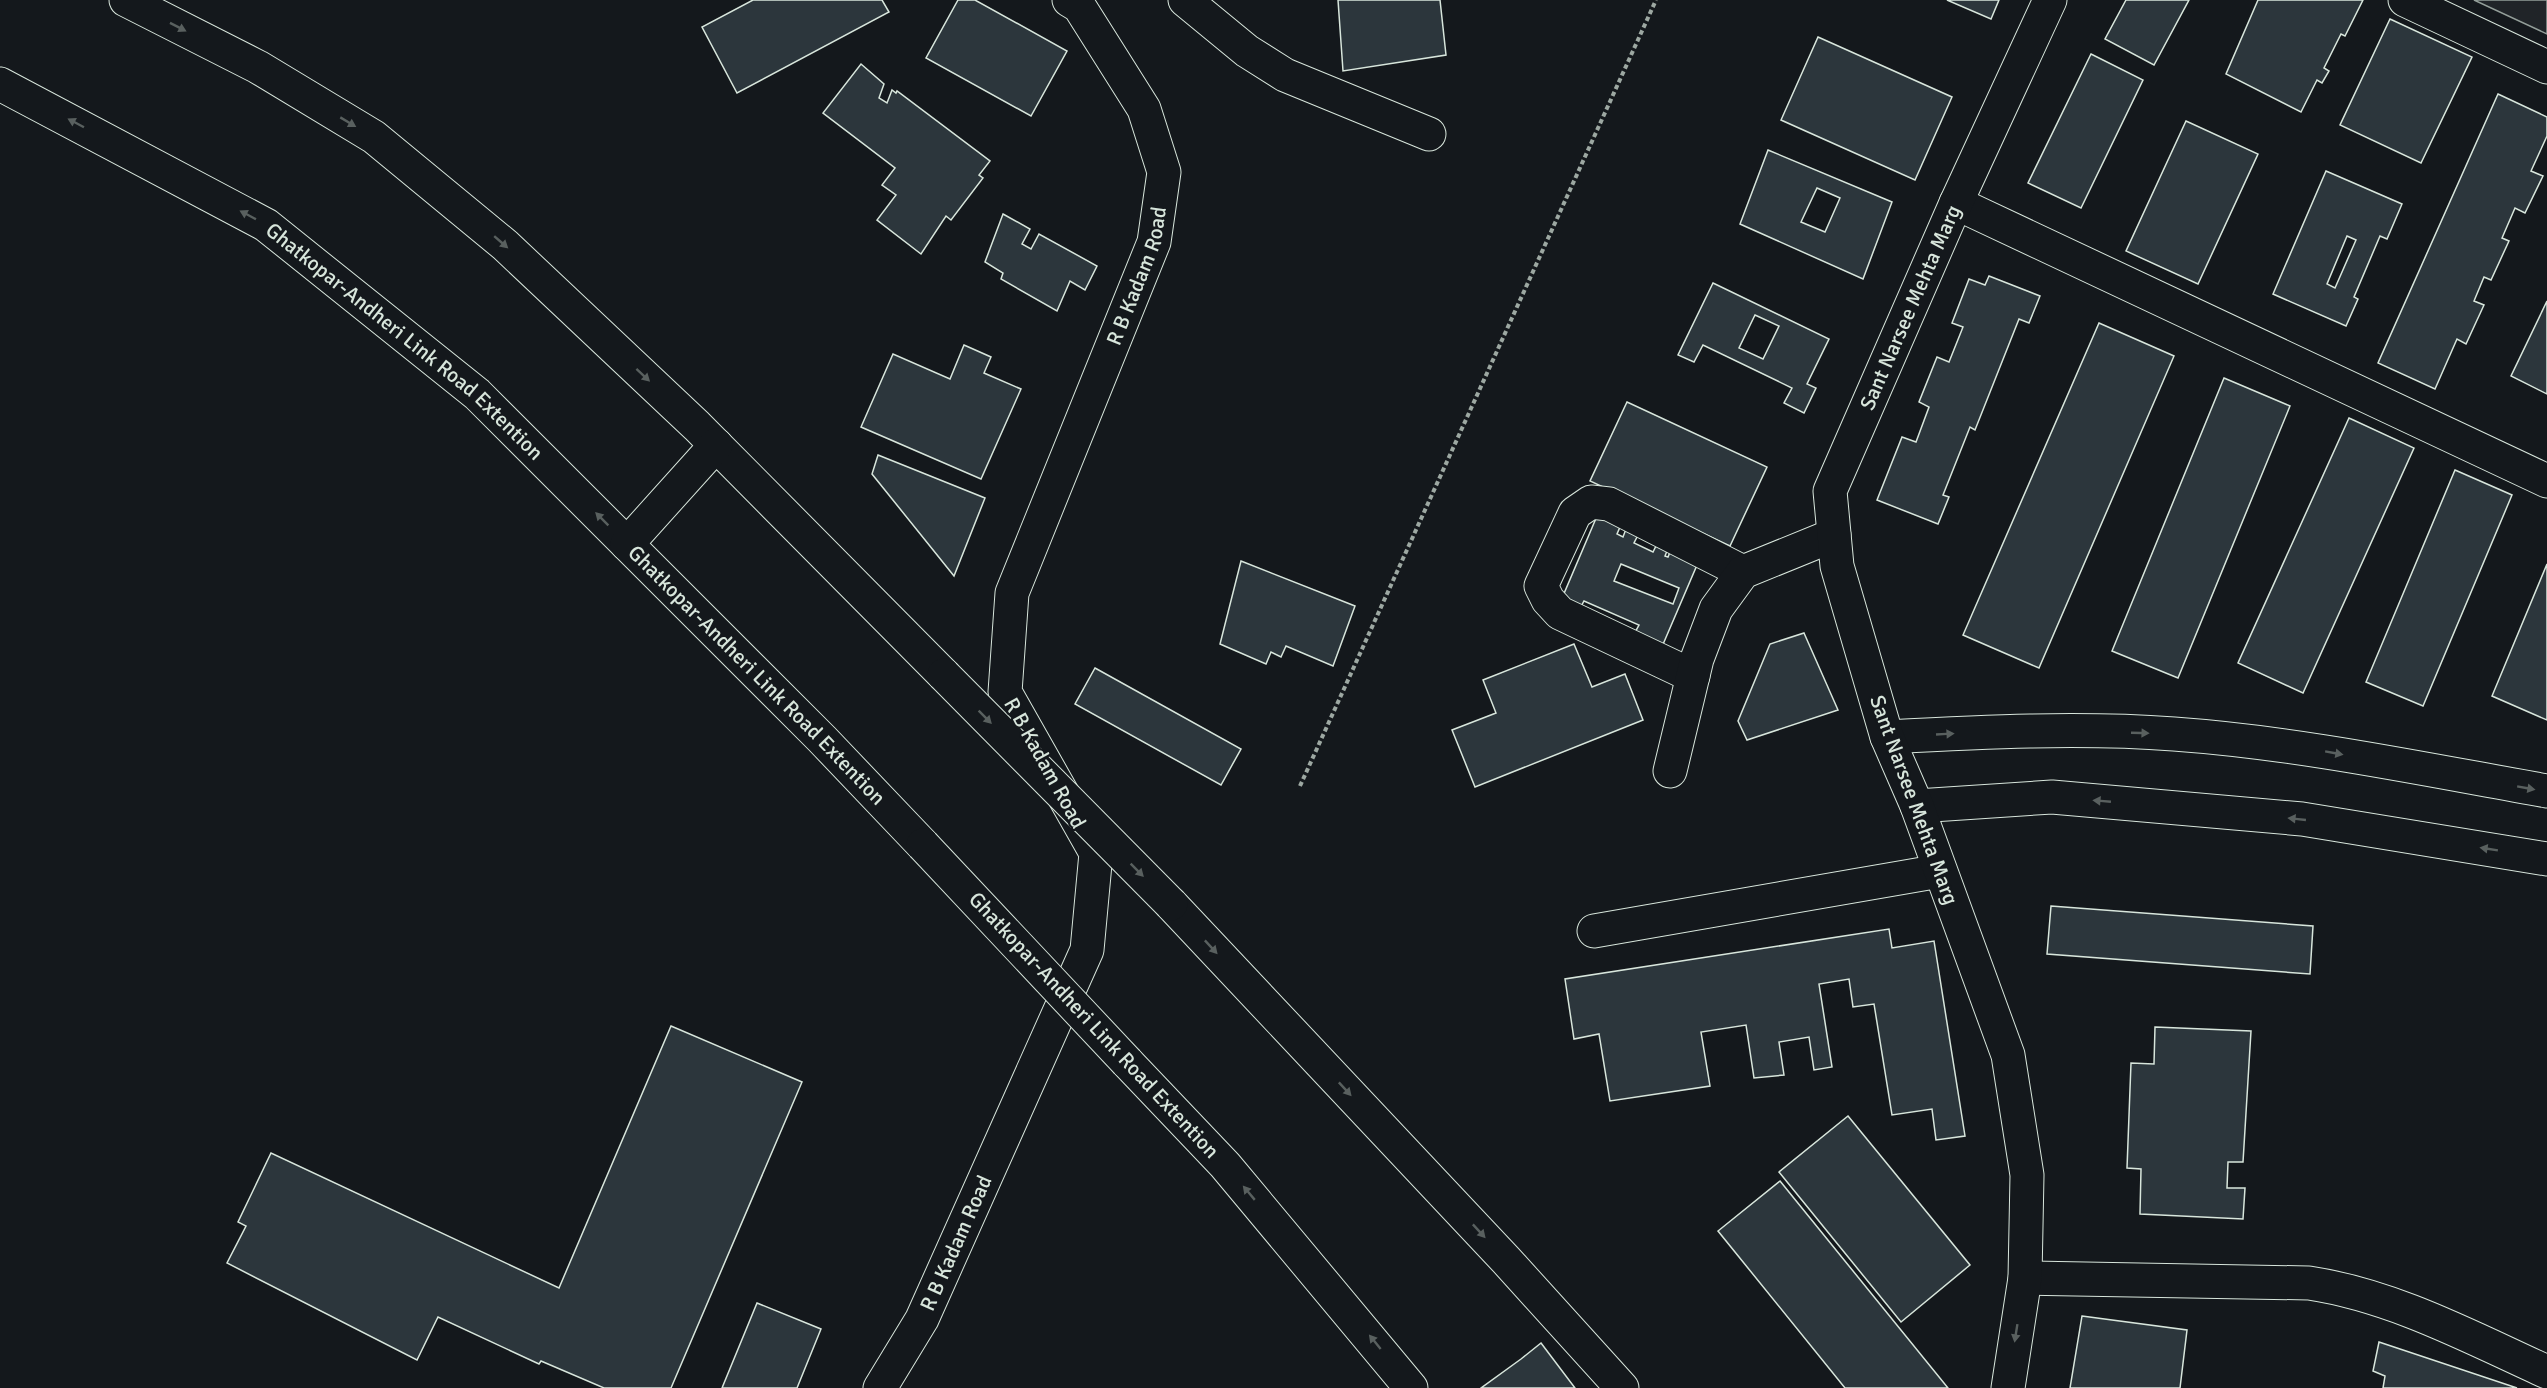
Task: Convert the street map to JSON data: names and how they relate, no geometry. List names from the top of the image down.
{
  "streets": {
    "street": ["R B Kadam Road", "Sant Narsee Mehta Marg", "Ghatkopar-Andheri Link Road Extention"]
  }
}
